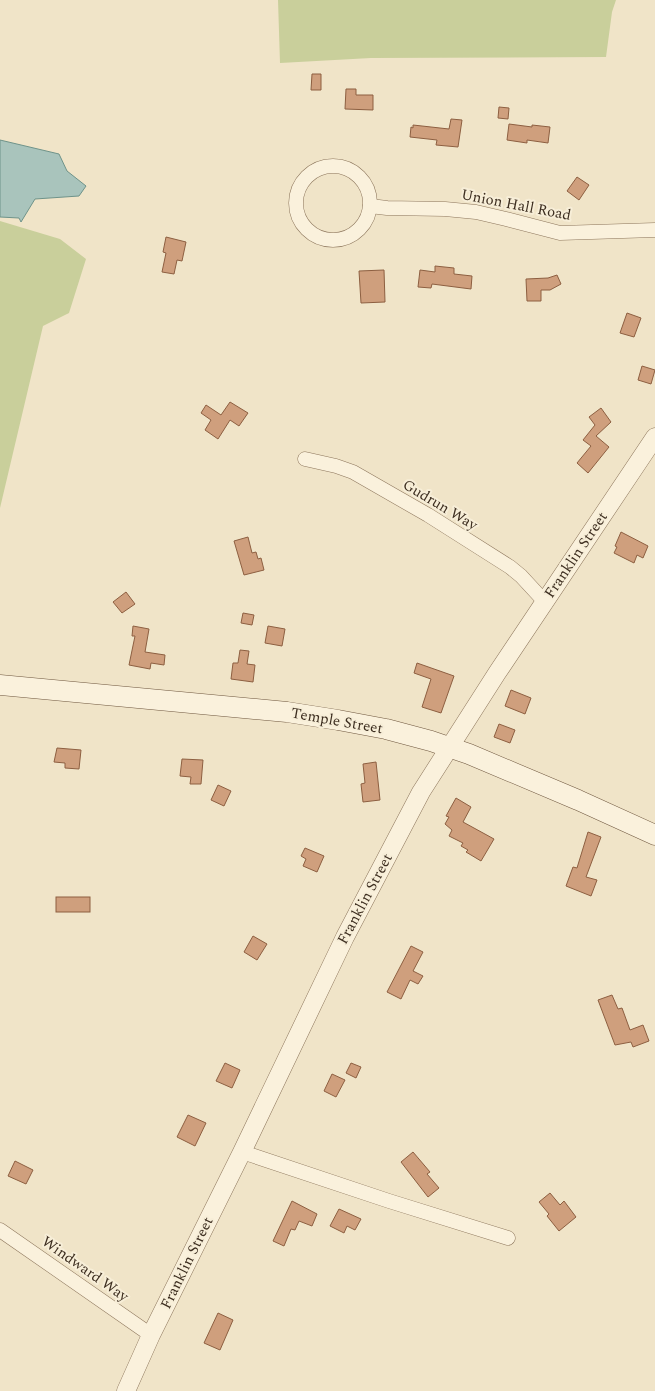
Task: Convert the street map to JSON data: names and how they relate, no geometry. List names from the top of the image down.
{
  "streets": {
    "main road": ["Temple Street"],
    "street": [
      "Union Hall Road",
      "Gudrun Way",
      "Franklin Street",
      "Windward Way"
    ]
  },
  "crossings": [
    ["Gudrun Way", "Franklin Street"],
    ["Franklin Street", "Temple Street"],
    ["Franklin Street", "Windward Way"]
  ]
}
